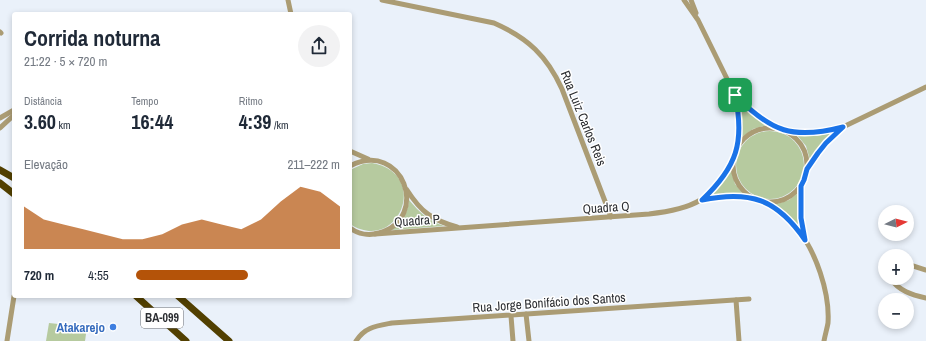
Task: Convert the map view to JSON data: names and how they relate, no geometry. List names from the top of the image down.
{
  "streets": {
    "highway": ["BA-099"],
    "street": [
      "Rua Luiz Carlos Reis",
      "Quadra Q",
      "Quadra P",
      "Rua Jorge Bonifácio dos Santos"
    ]
  },
  "crossings": [
    ["Rua Luiz Carlos Reis", "Quadra Q"],
    ["Quadra Q", "Quadra P"]
  ],
  "places": ["Atakarejo"],
  "north": "right",
  "page": {
    "heading": ["Corrida noturna", "21:22 · 5 × 720 m"],
    "stats": [
      ["Distância", "3.60 km"],
      ["Tempo", "16:44"],
      ["Ritmo", "4:39 /km"]
    ],
    "chart": ["Elevação", "211–222 m"],
    "map_buttons": ["+", "−"],
    "list": [
      {
        "name": "720 m",
        "note": "4:55"
      }
    ]
  }
}
